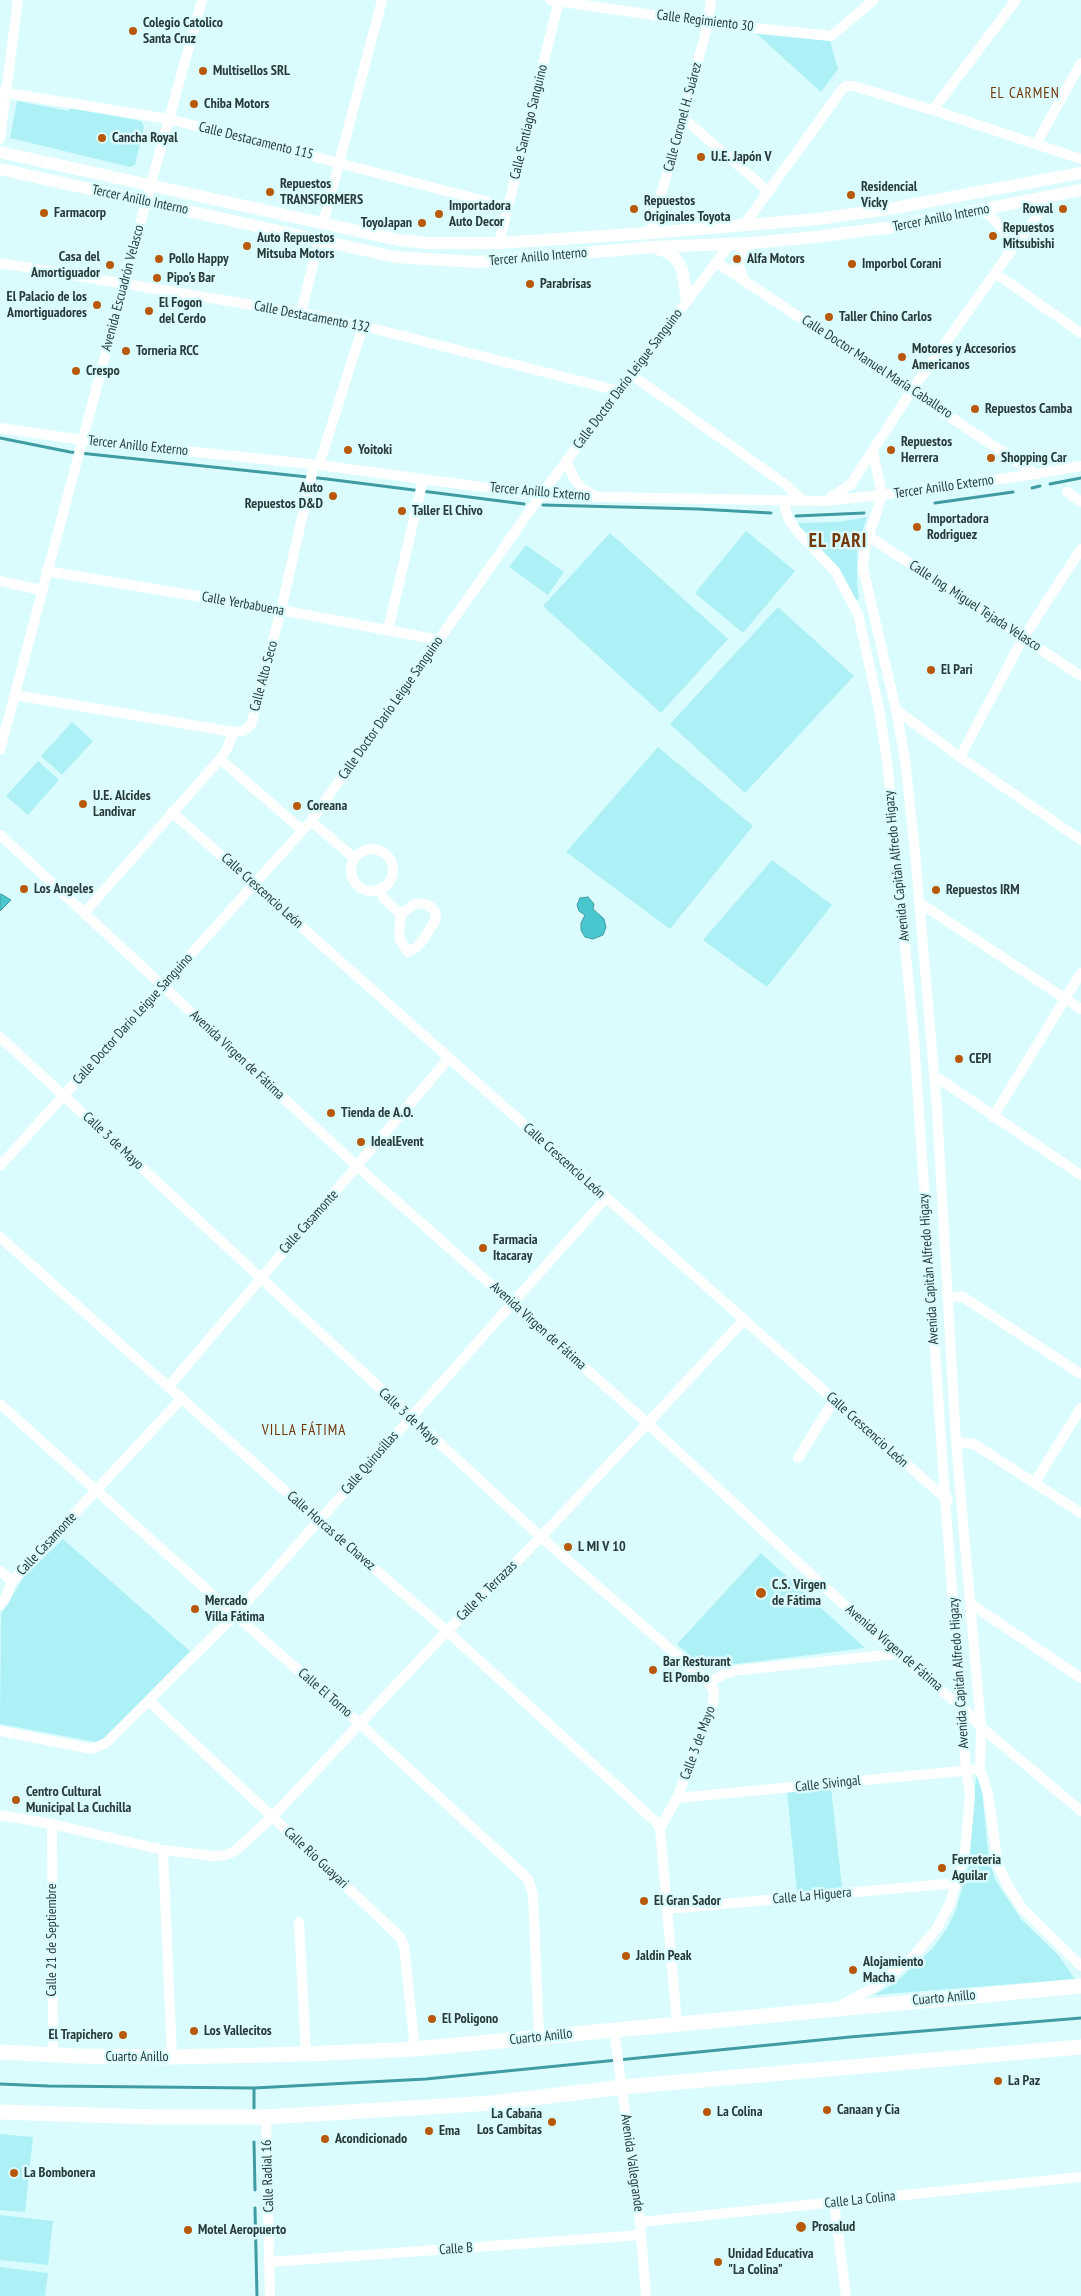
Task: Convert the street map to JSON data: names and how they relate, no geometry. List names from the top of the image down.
{
  "streets": {
    "highway": ["Cuarto Anillo"],
    "main road": ["Tercer Anillo Interno"],
    "street": [
      "Calle Regimiento 30",
      "Calle Coronel H. Suárez",
      "Calle Santiago Sanguino",
      "Calle Destacamento 115",
      "Avenida Escuadrón Velasco",
      "Calle Destacamento 132",
      "Calle Doctor Manuel María Caballero",
      "Calle Doctor Darío Leigue Sanguino",
      "Tercer Anillo Externo",
      "Calle Yerbabuena",
      "Calle Ing. Miguel Tejada Velasco",
      "Calle Alto Seco",
      "Avenida Capitán Alfredo Higazy",
      "Calle Crescencio León",
      "Avenida Virgen de Fátima",
      "Calle 3 de Mayo",
      "Calle Casamonte",
      "Calle Quirusillas",
      "Calle Horcas de Chavez",
      "Calle R. Terrazas",
      "Calle El Torno",
      "Calle Sivingal",
      "Calle Río Guayari",
      "Calle La Higuera",
      "Calle 21 de Septiembre",
      "Avenida Vallegrande",
      "Calle Radial 16",
      "Calle La Colina",
      "Calle B"
    ]
  },
  "crossings": [
    ["Calle Regimiento 30", "Calle Coronel H. Suárez"],
    ["Calle Regimiento 30", "Calle Santiago Sanguino"],
    ["Calle Coronel H. Suárez", "Tercer Anillo Interno"],
    ["Calle Santiago Sanguino", "Calle Destacamento 115"],
    ["Calle Santiago Sanguino", "Tercer Anillo Interno"],
    ["Calle Destacamento 115", "Avenida Escuadrón Velasco"],
    ["Tercer Anillo Interno", "Avenida Escuadrón Velasco"],
    ["Tercer Anillo Interno", "Calle Doctor Darío Leigue Sanguino"],
    ["Avenida Escuadrón Velasco", "Calle Destacamento 132"],
    ["Avenida Escuadrón Velasco", "Tercer Anillo Externo"],
    ["Avenida Escuadrón Velasco", "Calle Yerbabuena"],
    ["Calle Destacamento 132", "Calle Doctor Darío Leigue Sanguino"],
    ["Calle Destacamento 132", "Calle Alto Seco"],
    ["Calle Doctor Manuel María Caballero", "Calle Doctor Darío Leigue Sanguino"],
    ["Calle Doctor Manuel María Caballero", "Tercer Anillo Externo"],
    ["Calle Doctor Darío Leigue Sanguino", "Tercer Anillo Externo"],
    ["Calle Doctor Darío Leigue Sanguino", "Calle Yerbabuena"],
    ["Calle Doctor Darío Leigue Sanguino", "Calle Crescencio León"],
    ["Calle Doctor Darío Leigue Sanguino", "Avenida Virgen de Fátima"],
    ["Calle Doctor Darío Leigue Sanguino", "Calle 3 de Mayo"],
    ["Tercer Anillo Externo", "Calle Alto Seco"],
    ["Tercer Anillo Externo", "Avenida Capitán Alfredo Higazy"],
    ["Calle Yerbabuena", "Calle Alto Seco"],
    ["Calle Ing. Miguel Tejada Velasco", "Avenida Capitán Alfredo Higazy"],
    ["Avenida Capitán Alfredo Higazy", "Calle Crescencio León"],
    ["Avenida Capitán Alfredo Higazy", "Avenida Virgen de Fátima"],
    ["Avenida Capitán Alfredo Higazy", "Calle Sivingal"],
    ["Avenida Capitán Alfredo Higazy", "Calle La Higuera"],
    ["Avenida Capitán Alfredo Higazy", "Cuarto Anillo"],
    ["Calle Crescencio León", "Calle Casamonte"],
    ["Calle Crescencio León", "Calle Quirusillas"],
    ["Calle Crescencio León", "Calle R. Terrazas"],
    ["Avenida Virgen de Fátima", "Calle Casamonte"],
    ["Avenida Virgen de Fátima", "Calle Quirusillas"],
    ["Avenida Virgen de Fátima", "Calle R. Terrazas"],
    ["Calle 3 de Mayo", "Calle Casamonte"],
    ["Calle 3 de Mayo", "Calle Quirusillas"],
    ["Calle 3 de Mayo", "Calle Horcas de Chavez"],
    ["Calle 3 de Mayo", "Calle R. Terrazas"],
    ["Calle 3 de Mayo", "Calle Sivingal"],
    ["Calle Casamonte", "Calle Horcas de Chavez"],
    ["Calle Casamonte", "Calle El Torno"],
    ["Calle Quirusillas", "Calle Horcas de Chavez"],
    ["Calle Quirusillas", "Calle El Torno"],
    ["Calle Quirusillas", "Calle Río Guayari"],
    ["Calle Horcas de Chavez", "Calle R. Terrazas"],
    ["Calle R. Terrazas", "Calle El Torno"],
    ["Calle R. Terrazas", "Calle Río Guayari"],
    ["Calle El Torno", "Cuarto Anillo"],
    ["Calle Río Guayari", "Cuarto Anillo"],
    ["Calle 21 de Septiembre", "Cuarto Anillo"],
    ["Cuarto Anillo", "Avenida Vallegrande"],
    ["Avenida Vallegrande", "Calle La Colina"],
    ["Avenida Vallegrande", "Calle B"],
    ["Calle Radial 16", "Calle B"]
  ],
  "districts": ["EL CARMEN", "EL PARI", "VILLA FÁTIMA"],
  "places": [
    "Colegio Catolico Santa Cruz",
    "Multisellos SRL",
    "Chiba Motors",
    "Cancha Royal",
    "U.E. Japón V",
    "Repuestos TRANSFORMERS",
    "Residencial Vicky",
    "Repuestos Originales Toyota",
    "Rowal",
    "Farmacorp",
    "Importadora Auto Decor",
    "ToyoJapan",
    "Repuestos Mitsubishi",
    "Auto Repuestos Mitsuba Motors",
    "Pollo Happy",
    "Alfa Motors",
    "Imporbol Corani",
    "Casa del Amortiguador",
    "Pipo's Bar",
    "Parabrisas",
    "El Palacio de los Amortiguadores",
    "El Fogon del Cerdo",
    "Taller Chino Carlos",
    "Torneria RCC",
    "Motores y Accesorios Americanos",
    "Crespo",
    "Repuestos Camba",
    "Yoitoki",
    "Repuestos Herrera",
    "Shopping Car",
    "Auto Repuestos D&D",
    "Taller El Chivo",
    "Importadora Rodriguez",
    "El Pari",
    "U.E. Alcides Landivar",
    "Coreana",
    "Los Angeles",
    "Repuestos IRM",
    "CEPI",
    "Tienda de A.O.",
    "IdealEvent",
    "Farmacia Itacaray",
    "L MI V 10",
    "C.S. Virgen de Fátima",
    "Mercado Villa Fátima",
    "Bar Resturant El Pombo",
    "Centro Cultural Municipal La Cuchilla",
    "Ferreteria Aguilar",
    "El Gran Sador",
    "Jaldin Peak",
    "Alojamiento Macha",
    "El Poligono",
    "Los Vallecitos",
    "El Trapichero",
    "La Paz",
    "Canaan y Cia",
    "La Colina",
    "La Cabaña Los Cambitas",
    "Ema",
    "Acondicionado",
    "La Bombonera",
    "Prosalud",
    "Motel Aeropuerto",
    "Unidad Educativa \"La Colina\""
  ]
}
